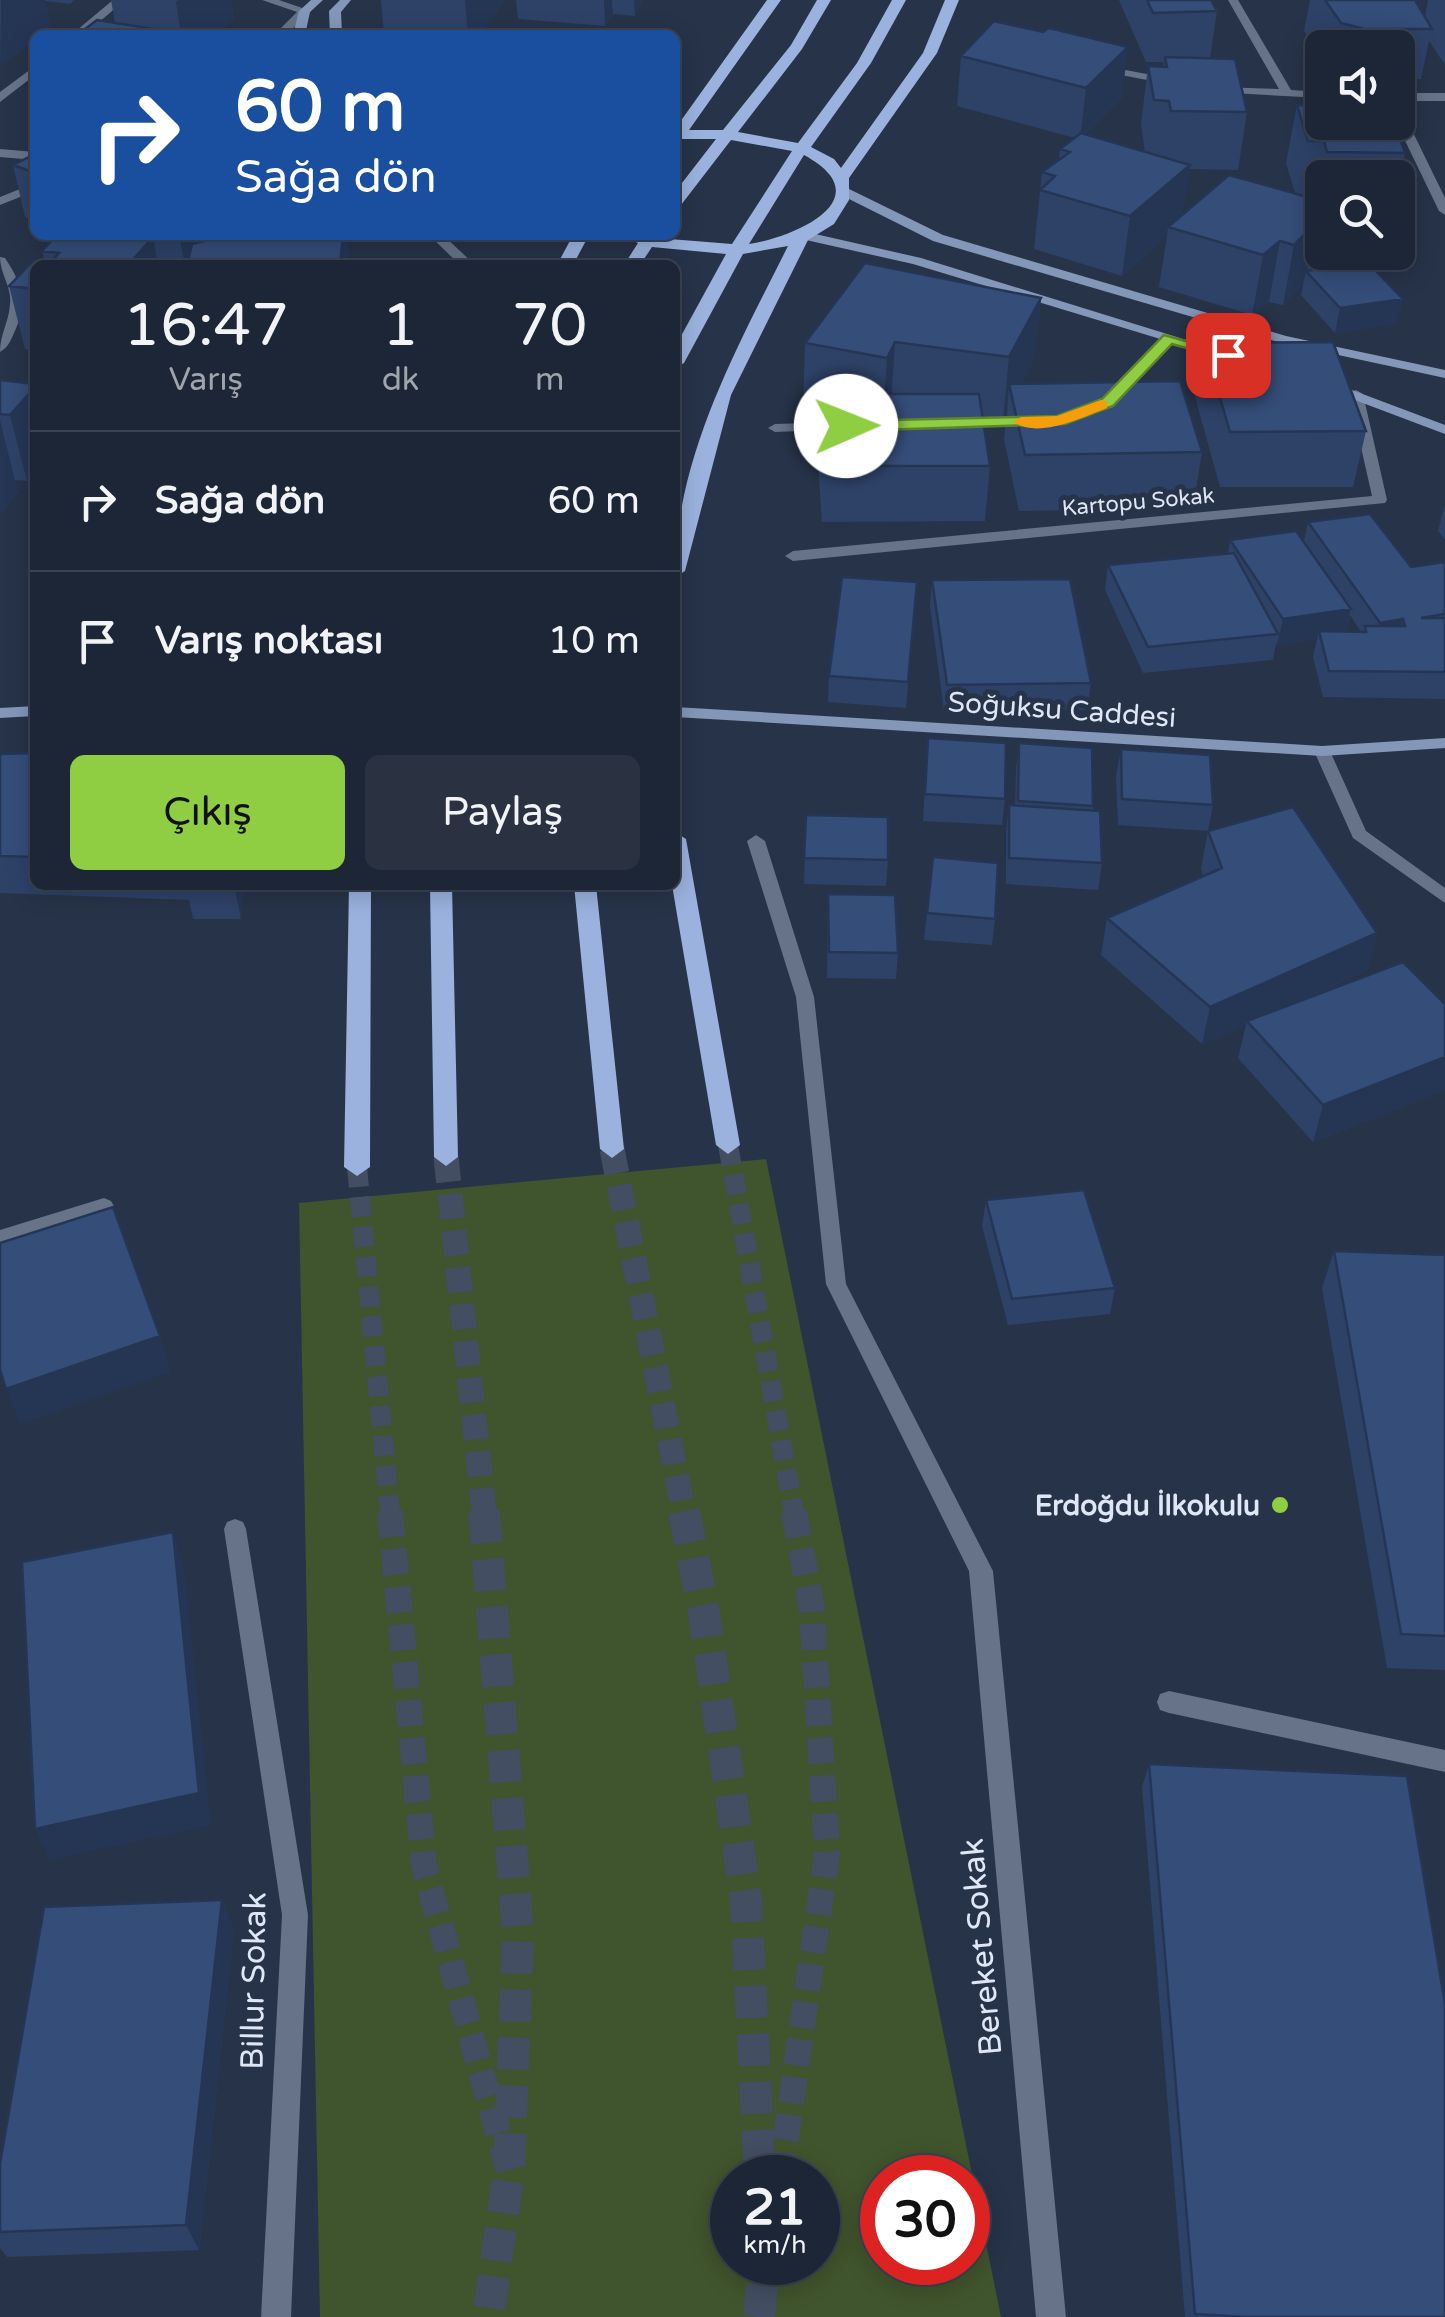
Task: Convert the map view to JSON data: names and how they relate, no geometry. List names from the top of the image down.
{
  "streets": {
    "main road": ["Soğuksu Caddesi"],
    "street": ["Kartopu Sokak", "Bereket Sokak", "Billur Sokak"]
  },
  "places": ["Erdoğdu İlkokulu"],
  "page": {
    "turn": ["60 m", "Sağa dön"],
    "eta": [
      "16:47",
      "Varış",
      "1",
      "dk",
      "70",
      "m"
    ],
    "list": [
      {
        "name": "Sağa dön",
        "value": "60 m"
      },
      {
        "name": "Varış noktası",
        "value": "10 m"
      }
    ],
    "buttons": ["Çıkış", "Paylaş"],
    "speed": "21 km/h",
    "limit": "30"
  }
}
